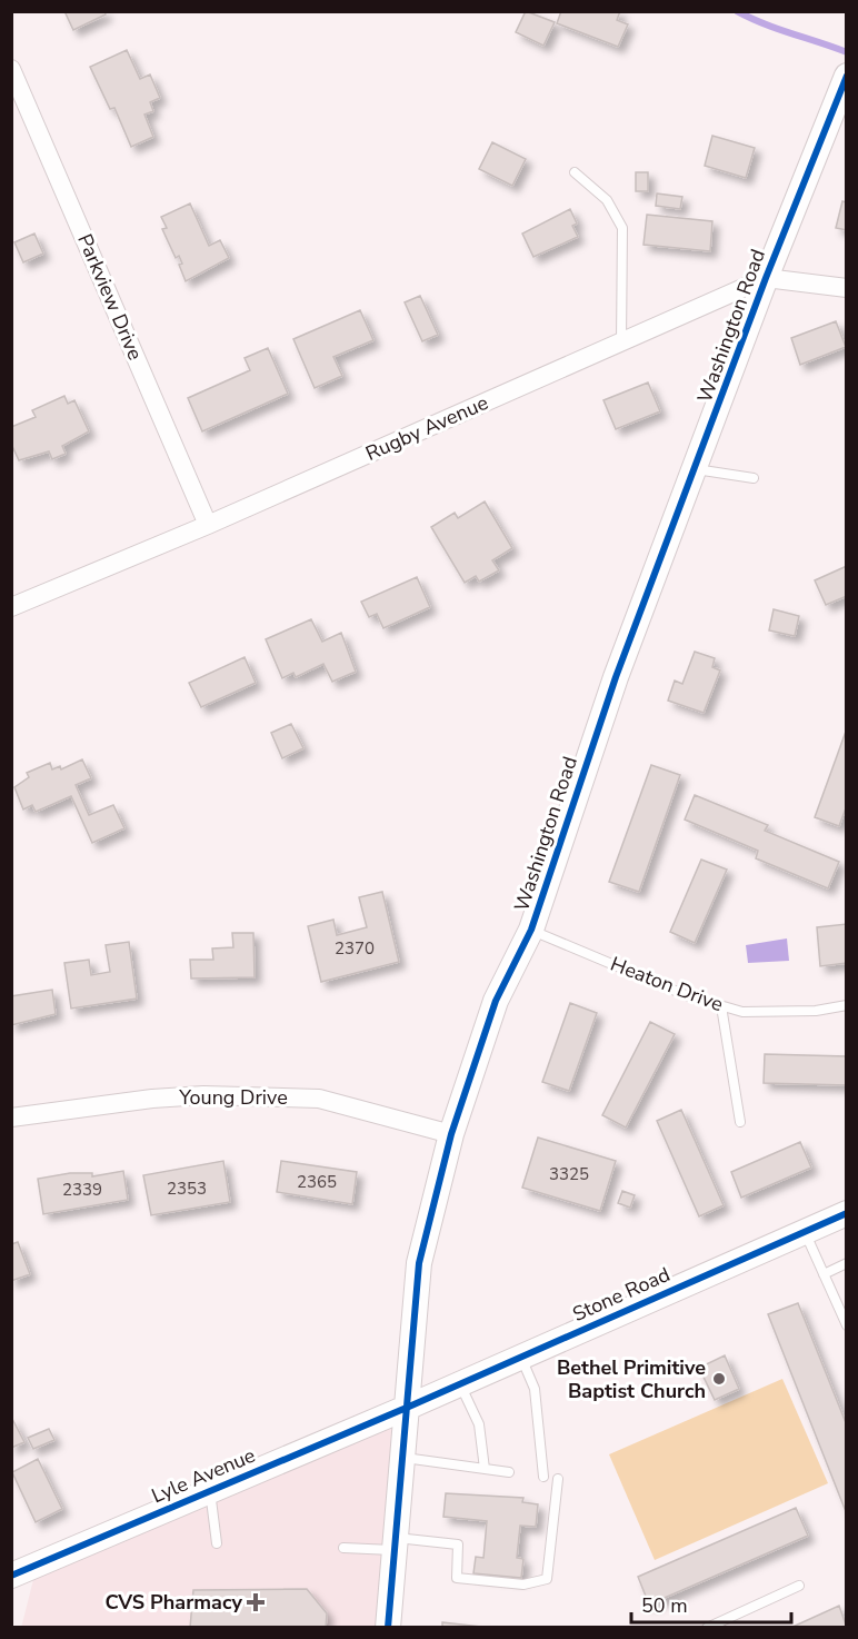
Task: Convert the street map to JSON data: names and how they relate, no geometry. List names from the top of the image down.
{
  "streets": {
    "street": [
      "Parkview Drive",
      "Washington Road",
      "Rugby Avenue",
      "Young Drive",
      "Stone Road",
      "Lyle Avenue"
    ],
    "lane": ["Heaton Drive"]
  },
  "crossings": [
    ["Parkview Drive", "Rugby Avenue"],
    ["Washington Road", "Rugby Avenue"],
    ["Washington Road", "Heaton Drive"],
    ["Washington Road", "Young Drive"],
    ["Washington Road", "Stone Road"],
    ["Washington Road", "Lyle Avenue"],
    ["Stone Road", "Lyle Avenue"]
  ],
  "places": {
    "other": ["Bethel Primitive Baptist Church"],
    "health": ["CVS Pharmacy"]
  },
  "house_numbers": [
    "2370",
    "3325",
    "2365",
    "2353",
    "2339"
  ],
  "scale_bar": "50 m"
}
